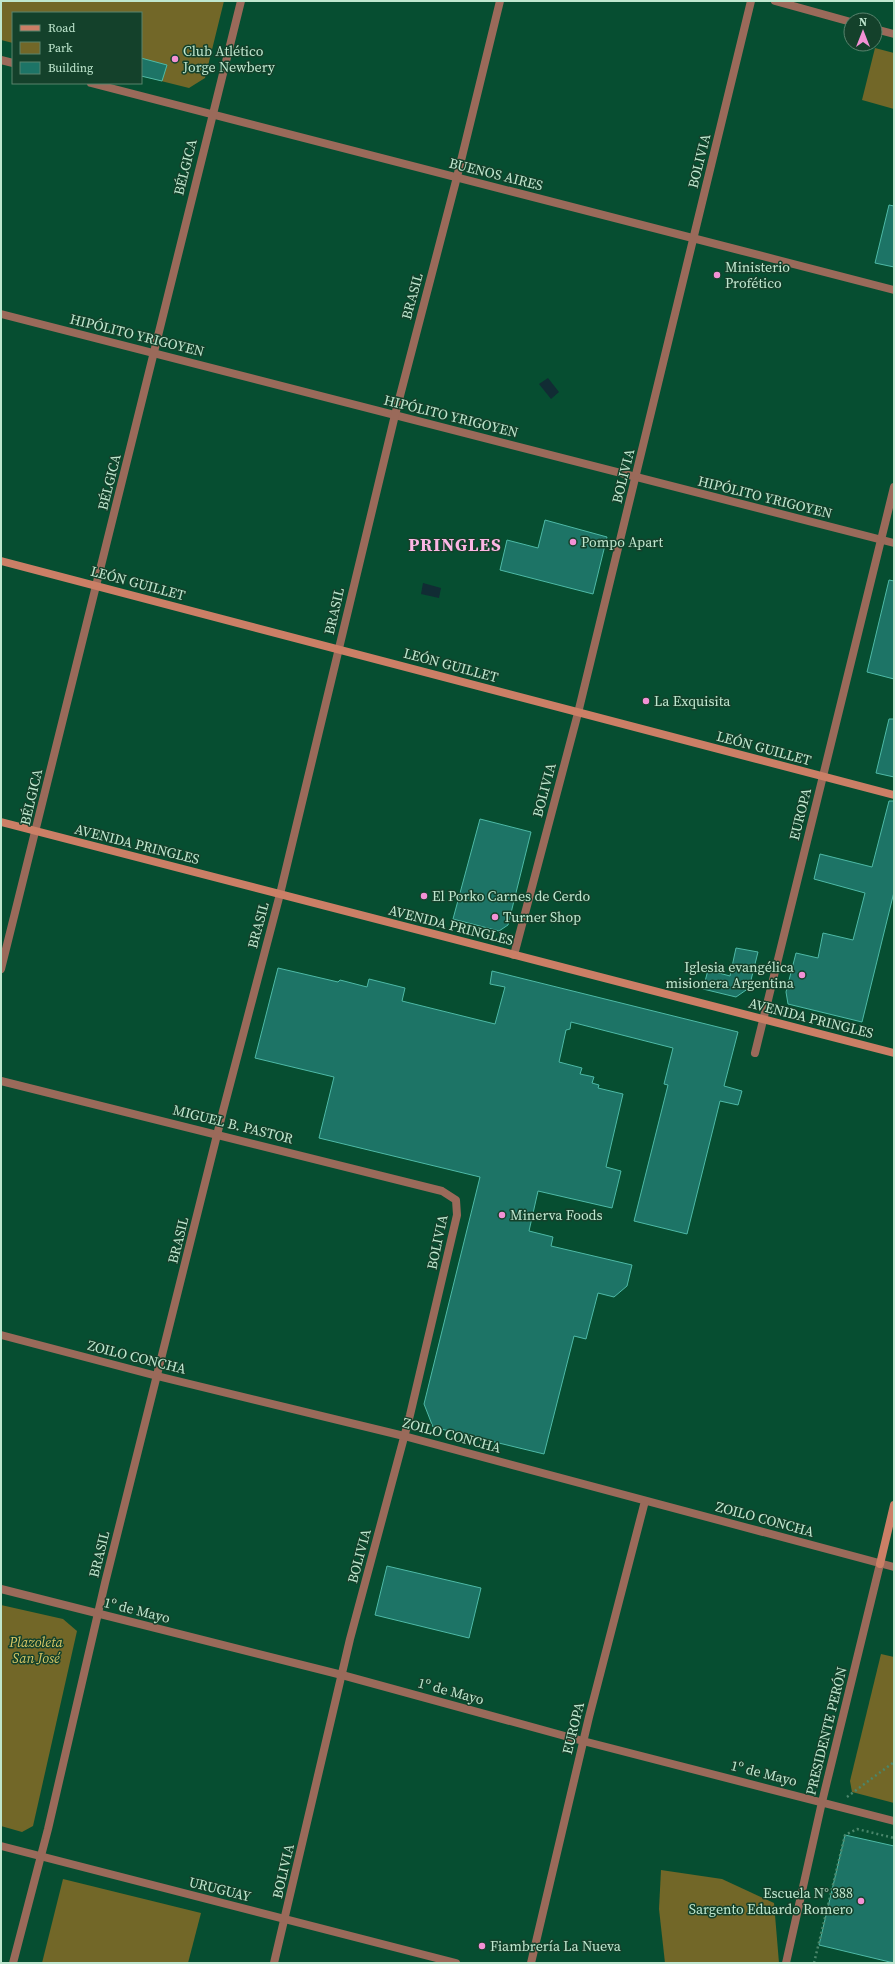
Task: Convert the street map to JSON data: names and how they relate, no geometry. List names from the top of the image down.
{
  "streets": {
    "street": [
      "BOLIVIA",
      "BÉLGICA",
      "BUENOS AIRES",
      "BRASIL",
      "HIPÓLITO YRIGOYEN",
      "LEÓN GUILLET",
      "EUROPA",
      "AVENIDA PRINGLES",
      "MIGUEL B. PASTOR",
      "ZOILO CONCHA",
      "1º de Mayo",
      "PRESIDENTE PERÓN",
      "URUGUAY"
    ]
  },
  "crossings": [
    ["BOLIVIA", "BUENOS AIRES"],
    ["BOLIVIA", "HIPÓLITO YRIGOYEN"],
    ["BOLIVIA", "LEÓN GUILLET"],
    ["BOLIVIA", "AVENIDA PRINGLES"],
    ["BOLIVIA", "MIGUEL B. PASTOR"],
    ["BOLIVIA", "ZOILO CONCHA"],
    ["BOLIVIA", "1º de Mayo"],
    ["BOLIVIA", "URUGUAY"],
    ["BÉLGICA", "BUENOS AIRES"],
    ["BÉLGICA", "HIPÓLITO YRIGOYEN"],
    ["BÉLGICA", "LEÓN GUILLET"],
    ["BÉLGICA", "AVENIDA PRINGLES"],
    ["BUENOS AIRES", "BRASIL"],
    ["BRASIL", "HIPÓLITO YRIGOYEN"],
    ["BRASIL", "LEÓN GUILLET"],
    ["BRASIL", "AVENIDA PRINGLES"],
    ["BRASIL", "MIGUEL B. PASTOR"],
    ["BRASIL", "ZOILO CONCHA"],
    ["BRASIL", "1º de Mayo"],
    ["BRASIL", "URUGUAY"],
    ["HIPÓLITO YRIGOYEN", "EUROPA"],
    ["LEÓN GUILLET", "EUROPA"],
    ["EUROPA", "AVENIDA PRINGLES"],
    ["EUROPA", "ZOILO CONCHA"],
    ["EUROPA", "1º de Mayo"],
    ["ZOILO CONCHA", "PRESIDENTE PERÓN"],
    ["1º de Mayo", "PRESIDENTE PERÓN"]
  ],
  "districts": ["PRINGLES"],
  "parks": ["Plazoleta San José"],
  "places": [
    "Club Atlético Jorge Newbery",
    "Ministerio Profético",
    "Pompo Apart",
    "La Exquisita",
    "El Porko Carnes de Cerdo",
    "Turner Shop",
    "Iglesia evangélica misionera Argentina",
    "Minerva Foods",
    "Escuela N° 388 Sargento Eduardo Romero",
    "Fiambrería La Nueva"
  ],
  "legend": ["Road", "Park", "Building"],
  "north": "top"
}
